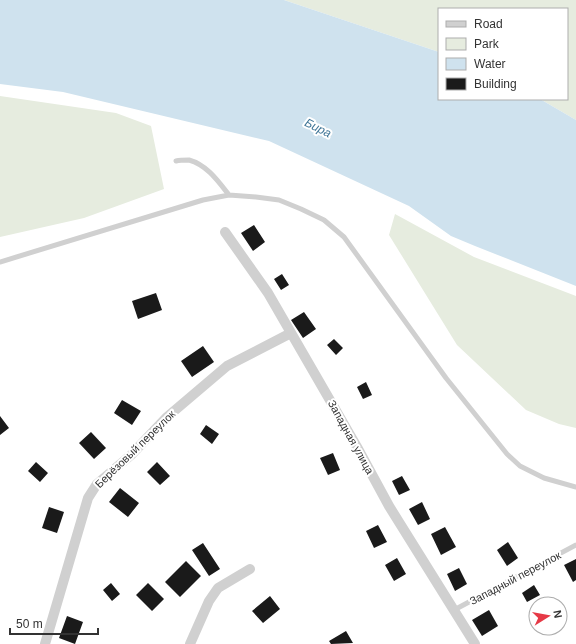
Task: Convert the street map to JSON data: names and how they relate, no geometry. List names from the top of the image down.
{
  "streets": {
    "street": ["Западная улица", "Берёзовый переулок"],
    "lane": ["Западный переулок"]
  },
  "crossings": [
    ["Западная улица", "Берёзовый переулок"],
    ["Западная улица", "Западный переулок"]
  ],
  "water": ["Бира"],
  "legend": [
    "Road",
    "Park",
    "Water",
    "Building"
  ],
  "scale_bar": "50 m",
  "north": "right"
}
